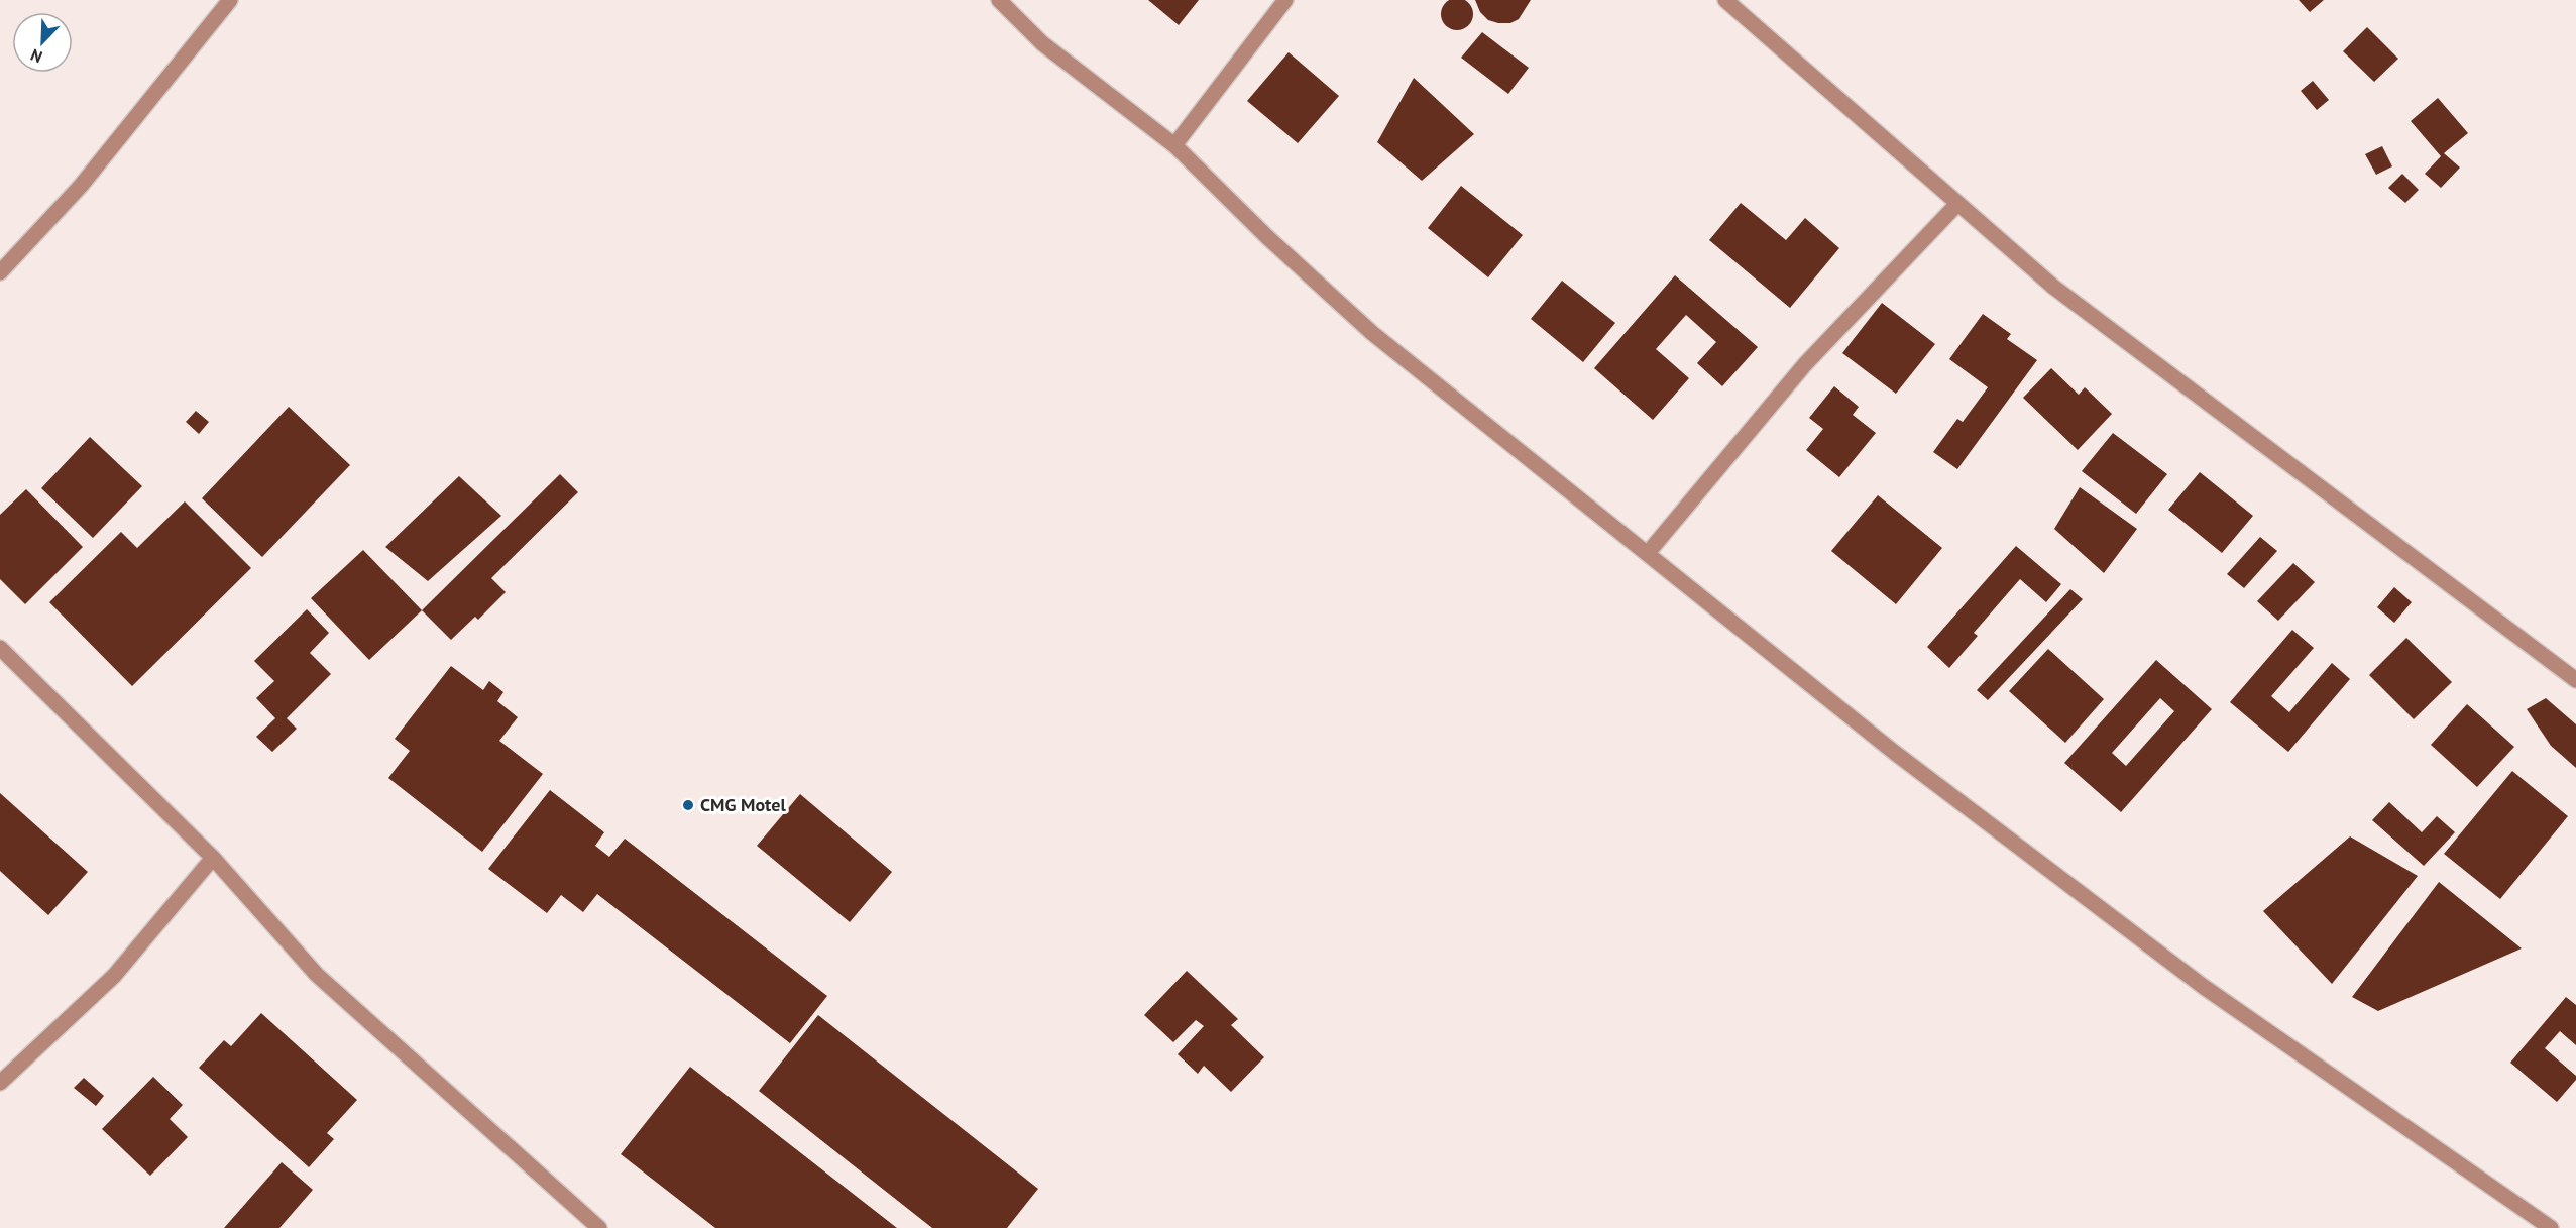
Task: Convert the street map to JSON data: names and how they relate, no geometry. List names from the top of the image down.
{
  "places": ["CMG Motel"],
  "north": "bottom left"
}
